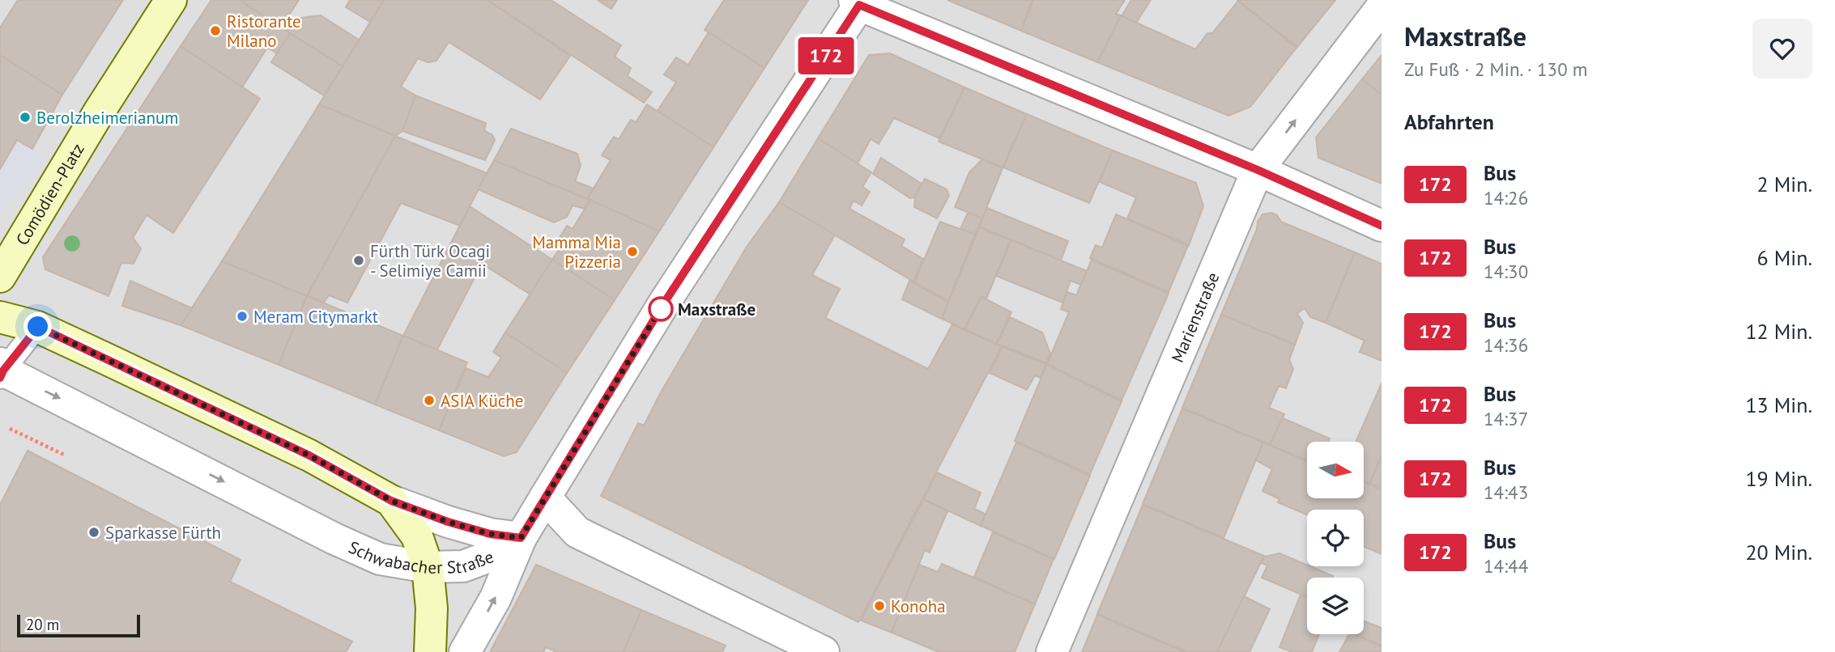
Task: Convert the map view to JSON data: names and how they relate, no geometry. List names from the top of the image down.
{
  "streets": {
    "main road": ["Comödien-Platz", "Schwabacher Straße"],
    "street": ["Marienstraße"]
  },
  "places": [
    "Ristorante Milano",
    "Berolzheimerianum",
    "Mamma Mia Pizzeria",
    "Fürth Türk Ocagi - Selimiye Camii",
    "Maxstraße",
    "Meram Citymarkt",
    "ASIA Küche",
    "Sparkasse Fürth",
    "Konoha"
  ],
  "lines": ["bus line 172"],
  "scale_bar": "20 m",
  "north": "right",
  "page": {
    "on_map": "172",
    "heading": [
      ["Maxstraße", "Zu Fuß · 2 Min. · 130 m"],
      "Abfahrten"
    ],
    "list": [
      {
        "mark": "172",
        "name": "Bus",
        "note": "14:26",
        "value": "2 Min."
      },
      {
        "mark": "172",
        "name": "Bus",
        "note": "14:30",
        "value": "6 Min."
      },
      {
        "mark": "172",
        "name": "Bus",
        "note": "14:36",
        "value": "12 Min."
      },
      {
        "mark": "172",
        "name": "Bus",
        "note": "14:37",
        "value": "13 Min."
      },
      {
        "mark": "172",
        "name": "Bus",
        "note": "14:43",
        "value": "19 Min."
      },
      {
        "mark": "172",
        "name": "Bus",
        "note": "14:44",
        "value": "20 Min."
      }
    ],
    "scale": "20 m"
  }
}
